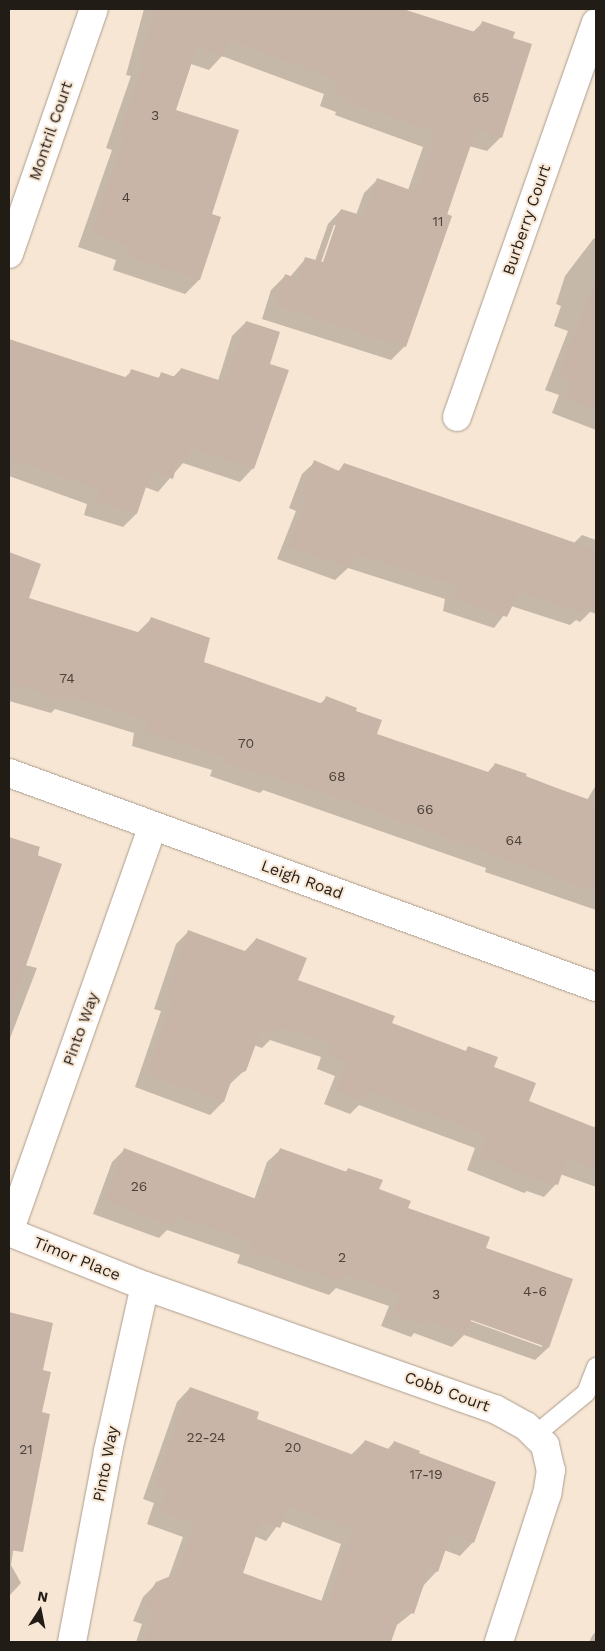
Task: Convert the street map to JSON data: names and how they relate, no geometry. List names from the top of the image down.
{
  "streets": {
    "street": [
      "Montril Court",
      "Burberry Court",
      "Leigh Road",
      "Pinto Way",
      "Timor Place",
      "Cobb Court"
    ]
  },
  "crossings": [
    ["Leigh Road", "Pinto Way"],
    ["Pinto Way", "Timor Place"],
    ["Pinto Way", "Cobb Court"],
    ["Timor Place", "Cobb Court"]
  ],
  "house_numbers": [
    "65",
    "3",
    "4",
    "11",
    "74",
    "70",
    "68",
    "66",
    "64",
    "26",
    "2",
    "4-6",
    "3",
    "22-24",
    "20",
    "21",
    "17-19"
  ],
  "north": "top"
}
